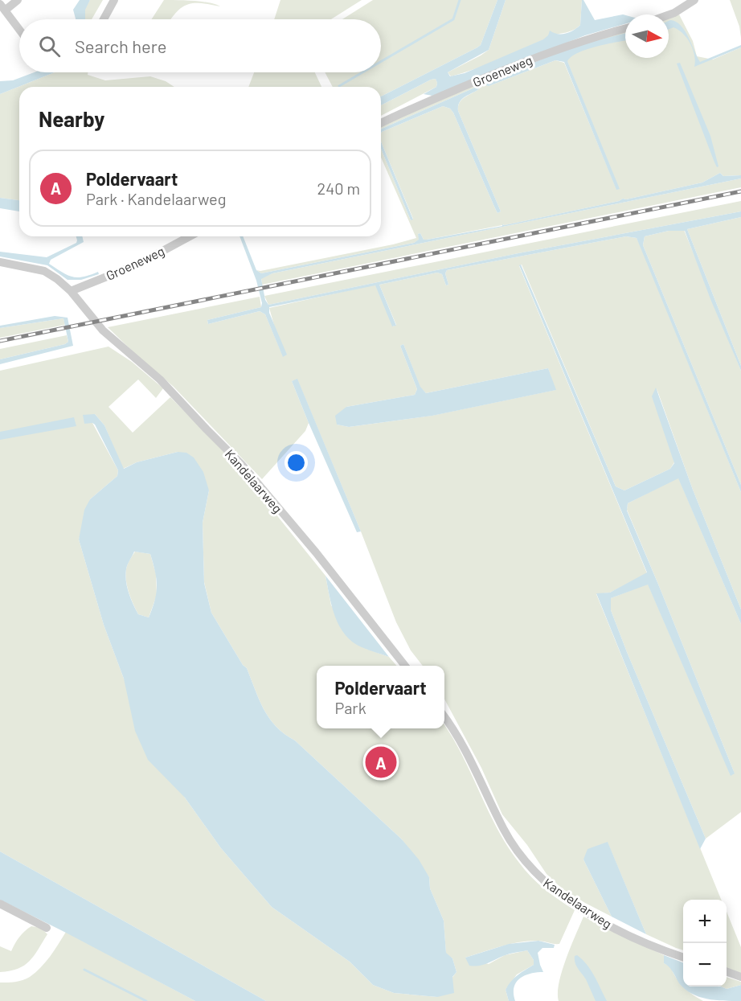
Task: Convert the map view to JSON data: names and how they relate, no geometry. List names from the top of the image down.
{
  "streets": {
    "street": ["Groeneweg", "Kandelaarweg"]
  },
  "crossings": [
    ["Groeneweg", "Kandelaarweg"]
  ],
  "north": "right",
  "page": {
    "search": "Search here",
    "heading": "Nearby",
    "list": [
      {
        "mark": "A",
        "name": "Poldervaart",
        "note": "Park · Kandelaarweg",
        "value": "240 m"
      }
    ],
    "popup": ["Poldervaart", "Park"],
    "pins": "A",
    "map_buttons": ["+", "−"]
  }
}
